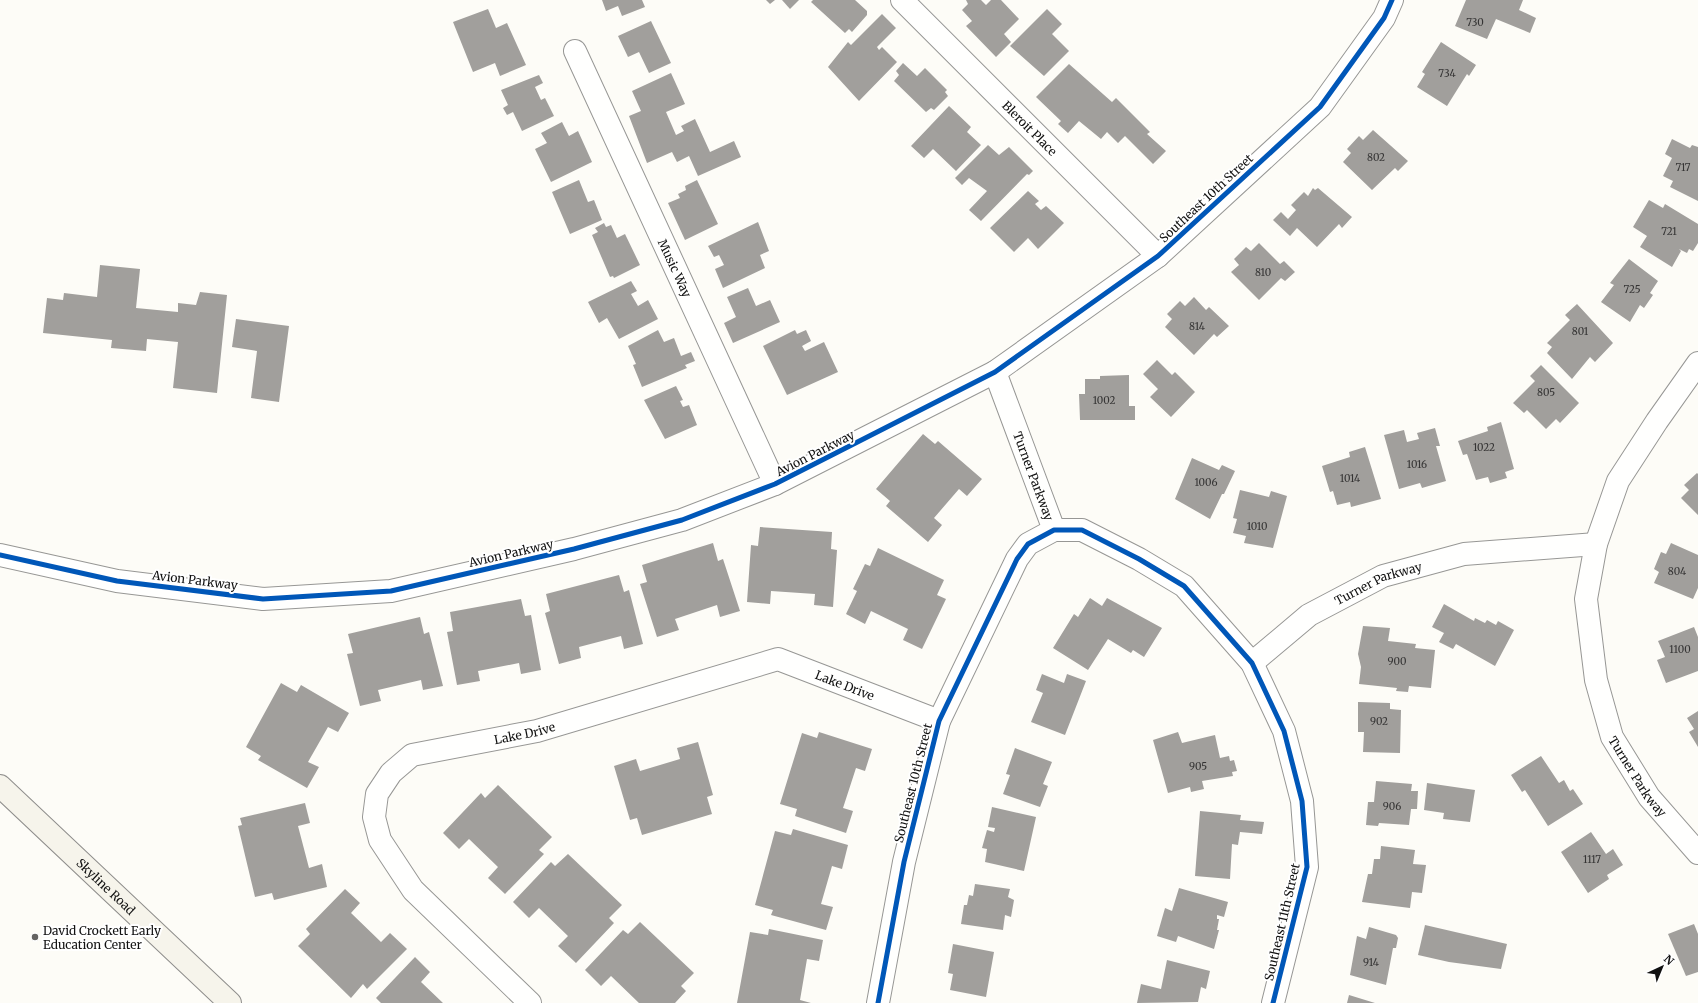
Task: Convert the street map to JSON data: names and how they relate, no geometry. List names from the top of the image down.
{
  "streets": {
    "street": [
      "Bleroit Place",
      "Southeast 10th Street",
      "Music Way",
      "Avion Parkway",
      "Turner Parkway",
      "Lake Drive",
      "Skyline Road",
      "Southeast 11th Street"
    ]
  },
  "crossings": [
    ["Bleroit Place", "Southeast 10th Street"],
    ["Southeast 10th Street", "Avion Parkway"],
    ["Southeast 10th Street", "Turner Parkway"],
    ["Southeast 10th Street", "Lake Drive"],
    ["Music Way", "Avion Parkway"],
    ["Avion Parkway", "Turner Parkway"],
    ["Turner Parkway", "Southeast 11th Street"]
  ],
  "places": ["David Crockett Early Education Center"],
  "house_numbers": [
    "730",
    "734",
    "802",
    "717",
    "721",
    "810",
    "725",
    "814",
    "801",
    "805",
    "1002",
    "1022",
    "1016",
    "1014",
    "1006",
    "1010",
    "804",
    "1100",
    "900",
    "902",
    "905",
    "906",
    "1117",
    "914"
  ],
  "north": "top right"
}
